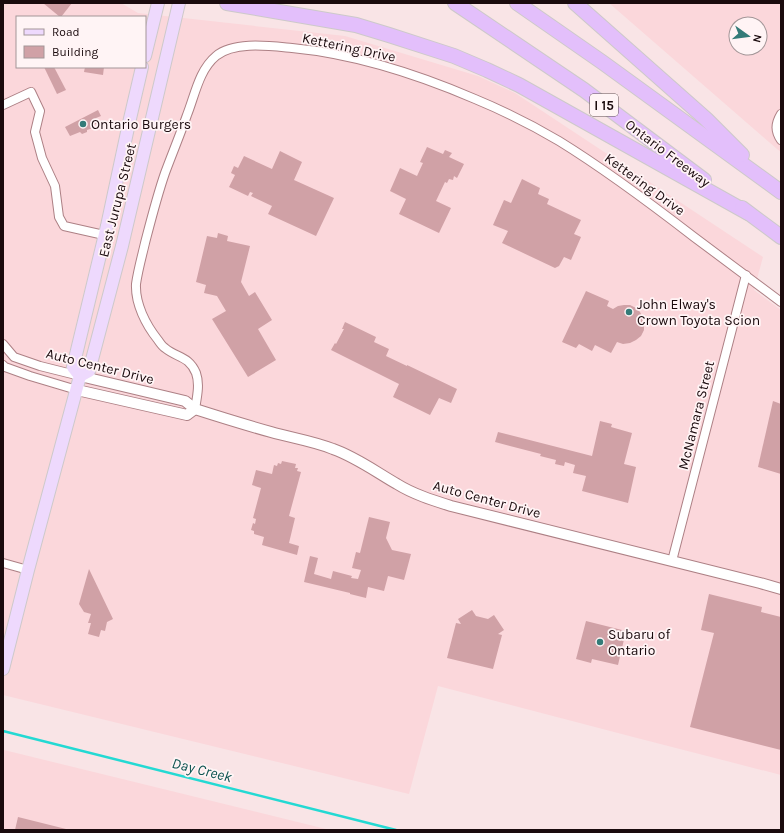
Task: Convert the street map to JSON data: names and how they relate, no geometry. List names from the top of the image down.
{
  "streets": {
    "highway": ["I 15", "Ontario Freeway"],
    "main road": ["East Jurupa Street"],
    "street": ["Kettering Drive", "Auto Center Drive", "McNamara Street"]
  },
  "crossings": [
    ["Kettering Drive", "Auto Center Drive"],
    ["Kettering Drive", "McNamara Street"],
    ["East Jurupa Street", "Auto Center Drive"],
    ["Auto Center Drive", "McNamara Street"]
  ],
  "water": ["Day Creek"],
  "places": ["Ontario Burgers", "John Elway's Crown Toyota Scion", "Subaru of Ontario"],
  "legend": ["Road", "Building"],
  "north": "right"
}
